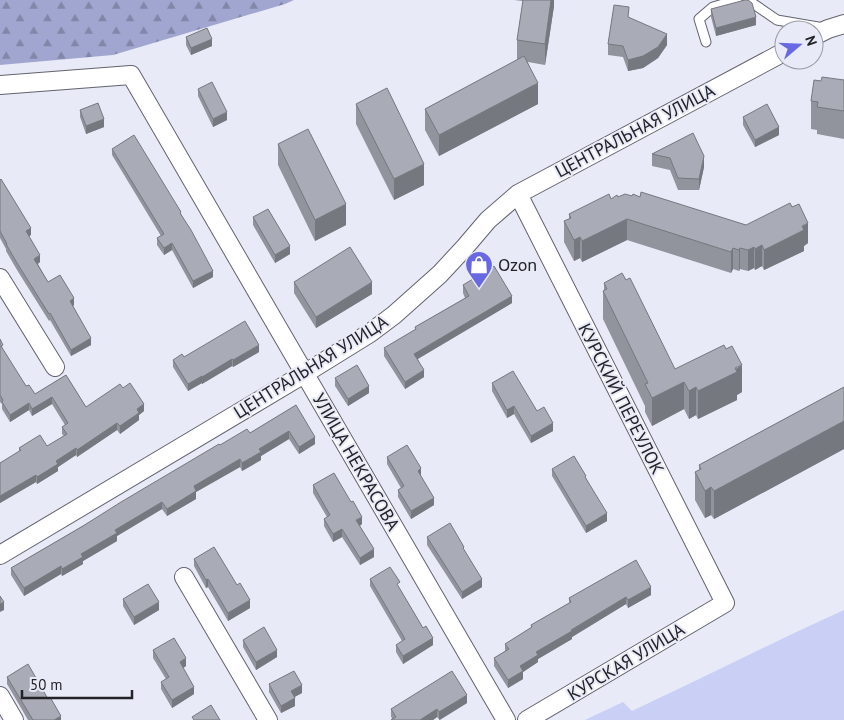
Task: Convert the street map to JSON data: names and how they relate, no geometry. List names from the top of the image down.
{
  "streets": {
    "street": [
      "ЦЕНТРАЛЬНАЯ УЛИЦА",
      "КУРСКИЙ ПЕРЕУЛОК",
      "УЛИЦА НЕКРАСОВА",
      "КУРСКАЯ УЛИЦА"
    ]
  },
  "crossings": [
    ["ЦЕНТРАЛЬНАЯ УЛИЦА", "КУРСКИЙ ПЕРЕУЛОК"],
    ["ЦЕНТРАЛЬНАЯ УЛИЦА", "УЛИЦА НЕКРАСОВА"],
    ["КУРСКИЙ ПЕРЕУЛОК", "КУРСКАЯ УЛИЦА"]
  ],
  "places": {
    "shop": ["Ozon"]
  },
  "scale_bar": "50 m",
  "north": "right"
}
